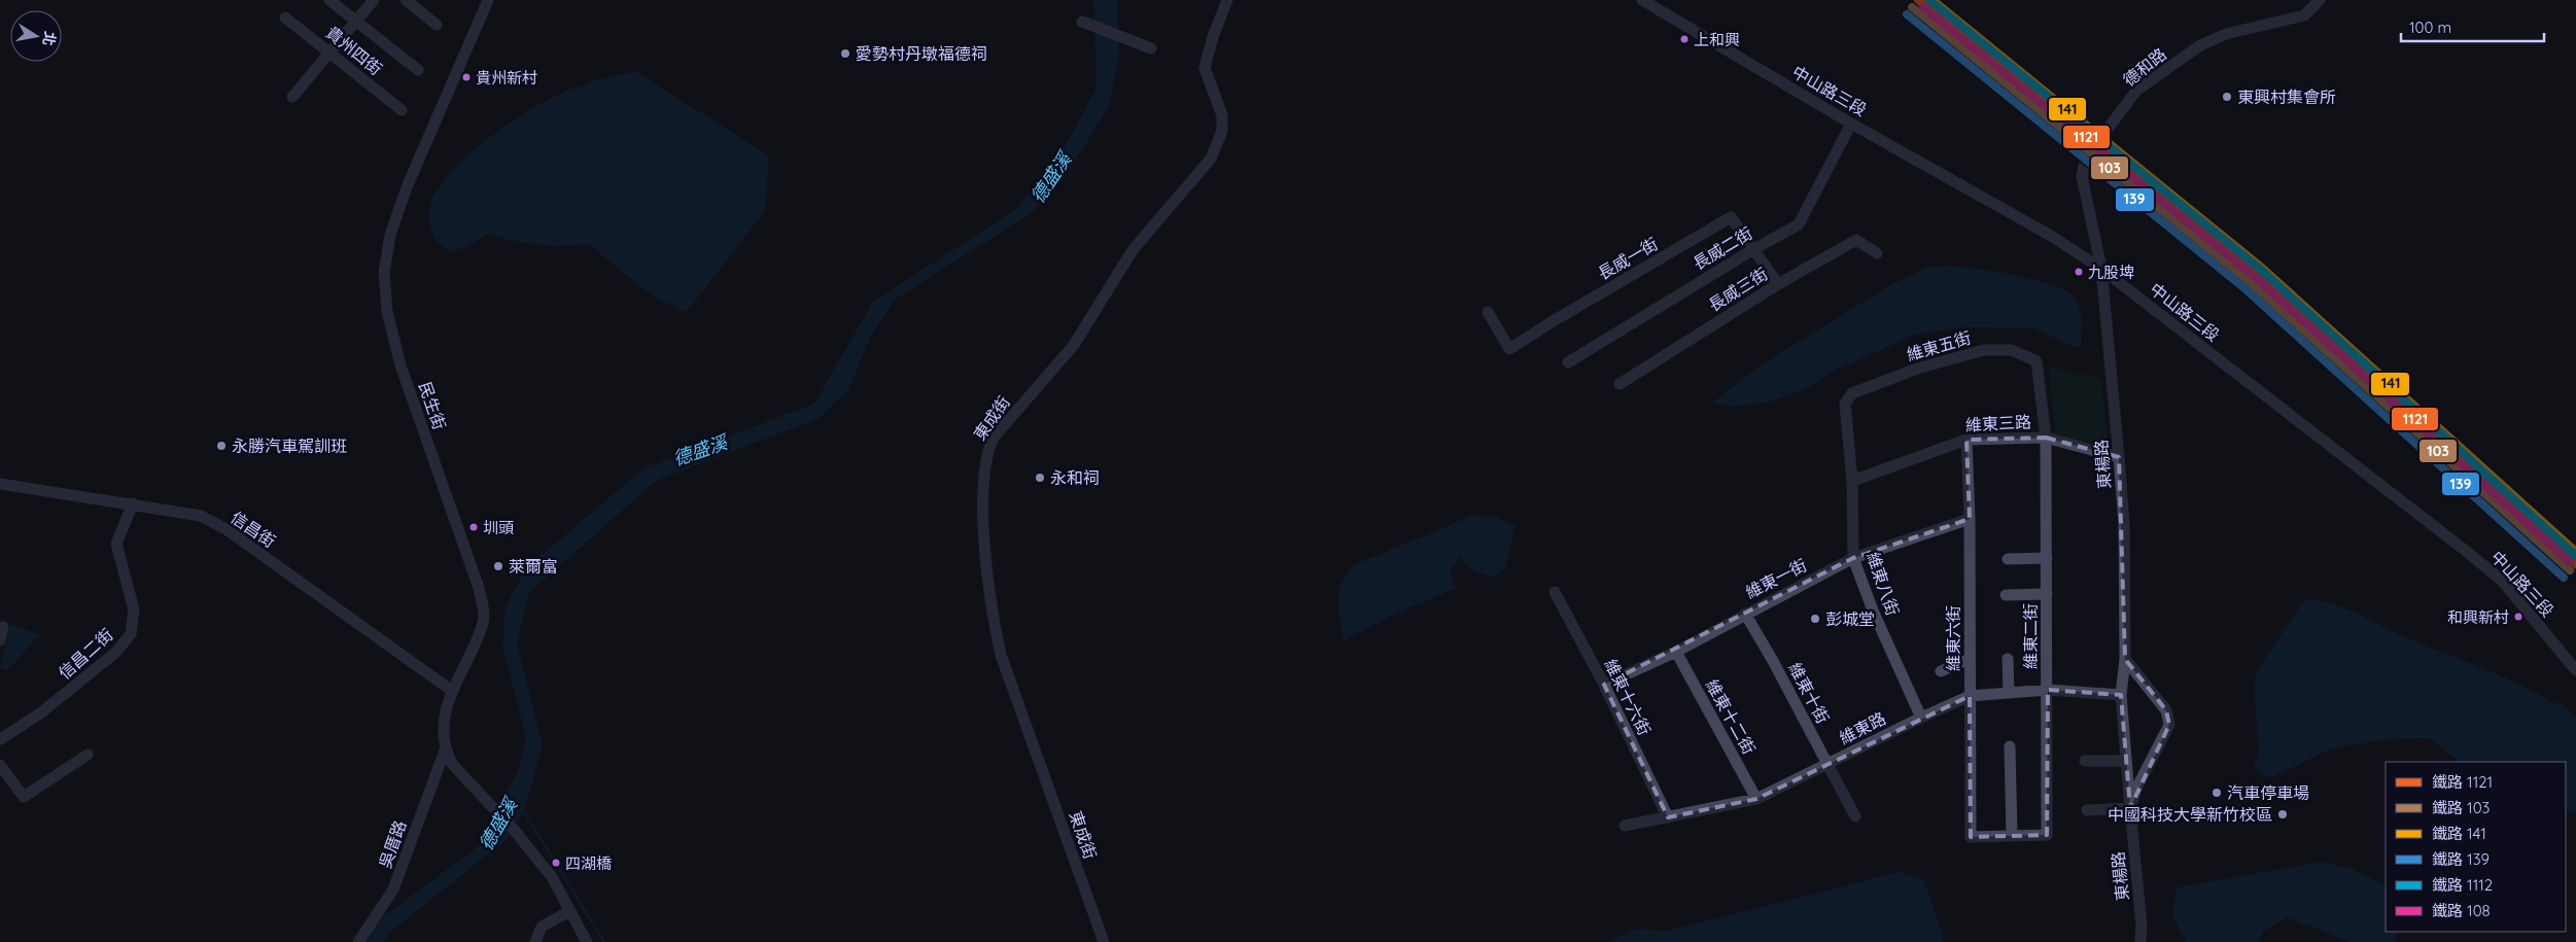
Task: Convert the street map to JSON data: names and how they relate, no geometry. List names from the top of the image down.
{
  "streets": {
    "street": [
      "貴州四街",
      "德和路",
      "中山路三段",
      "長威二街",
      "長威一街",
      "長威三街",
      "維東五街",
      "民生街",
      "東成街",
      "維東三路",
      "東楊路",
      "信昌街",
      "維東一街",
      "維東八街",
      "維東二街",
      "維東六街",
      "信昌二街",
      "維東十街",
      "維東十六街",
      "維東十二街",
      "維東路",
      "吳厝路"
    ]
  },
  "crossings": [
    ["德和路", "中山路三段"],
    ["德和路", "東楊路"],
    ["中山路三段", "長威二街"],
    ["中山路三段", "東楊路"],
    ["長威二街", "長威一街"],
    ["長威一街", "長威三街"],
    ["維東五街", "維東八街"],
    ["維東五街", "維東二街"],
    ["民生街", "信昌街"],
    ["民生街", "吳厝路"],
    ["維東三路", "東楊路"],
    ["維東三路", "維東八街"],
    ["維東三路", "維東二街"],
    ["維東三路", "維東六街"],
    ["東楊路", "維東路"],
    ["信昌街", "信昌二街"],
    ["維東一街", "維東八街"],
    ["維東一街", "維東六街"],
    ["維東一街", "維東十街"],
    ["維東一街", "維東十六街"],
    ["維東一街", "維東十二街"],
    ["維東八街", "維東路"],
    ["維東二街", "維東六街"],
    ["維東二街", "維東路"],
    ["維東六街", "維東路"],
    ["維東十街", "維東路"],
    ["維東十六街", "維東路"],
    ["維東十二街", "維東路"]
  ],
  "water": ["德盛溪"],
  "places": [
    "上和興",
    "愛勢村丹墩福德祠",
    "貴州新村",
    "東興村集會所",
    "九股埤",
    "永勝汽車駕訓班",
    "永和祠",
    "圳頭",
    "萊爾富",
    "和興新村",
    "彭城堂",
    "汽車停車場",
    "中國科技大學新竹校區",
    "四湖橋"
  ],
  "lines": [
    "rail line 1121",
    "rail line 141",
    "rail line 1112",
    "rail line 103",
    "rail line 108",
    "rail line 139"
  ],
  "legend": [
    "鐵路 1121",
    "鐵路 103",
    "鐵路 141",
    "鐵路 139",
    "鐵路 1112",
    "鐵路 108"
  ],
  "scale_bar": "100 m",
  "north": "right"
}
